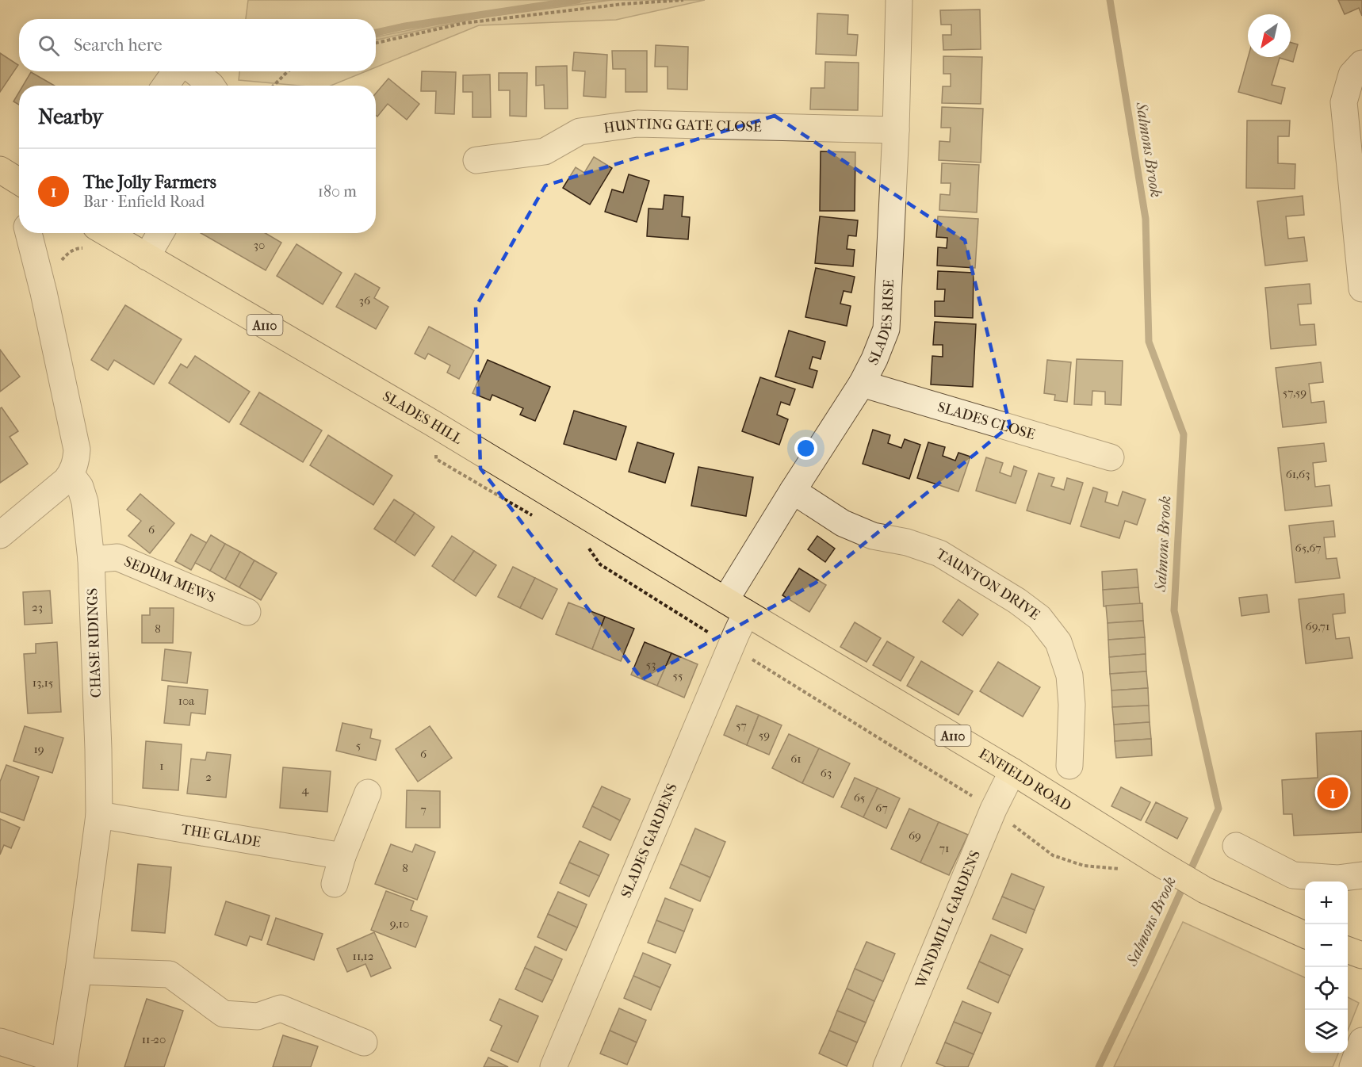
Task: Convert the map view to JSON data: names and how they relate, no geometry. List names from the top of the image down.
{
  "streets": {
    "main road": ["A110", "SLADES HILL", "ENFIELD ROAD"],
    "street": [
      "HUNTING GATE CLOSE",
      "SLADES RISE",
      "SLADES CLOSE",
      "SEDUM MEWS",
      "TAUNTON DRIVE",
      "CHASE RIDINGS",
      "THE GLADE",
      "SLADES GARDENS",
      "WINDMILL GARDENS"
    ]
  },
  "crossings": [
    ["HUNTING GATE CLOSE", "SLADES RISE"],
    ["SLADES RISE", "SLADES HILL"],
    ["SLADES RISE", "SLADES CLOSE"],
    ["SLADES RISE", "TAUNTON DRIVE"],
    ["SLADES RISE", "ENFIELD ROAD"],
    ["SLADES RISE", "SLADES GARDENS"],
    ["SLADES HILL", "ENFIELD ROAD"],
    ["SLADES HILL", "SLADES GARDENS"],
    ["SEDUM MEWS", "CHASE RIDINGS"],
    ["CHASE RIDINGS", "THE GLADE"],
    ["ENFIELD ROAD", "SLADES GARDENS"],
    ["ENFIELD ROAD", "WINDMILL GARDENS"]
  ],
  "water": ["Salmons Brook"],
  "house_numbers": [
    "30",
    "36",
    "57,59",
    "61,63",
    "6",
    "65,67",
    "23",
    "69,71",
    "8",
    "53",
    "55",
    "13,15",
    "10a",
    "57",
    "59",
    "5",
    "19",
    "6",
    "61",
    "1",
    "63",
    "2",
    "4",
    "65",
    "67",
    "7",
    "69",
    "71",
    "8",
    "9,10",
    "11,12",
    "11-20"
  ],
  "north": "bottom left",
  "page": {
    "search": "Search here",
    "heading": "Nearby",
    "list": [
      {
        "mark": "1",
        "name": "The Jolly Farmers",
        "note": "Bar · Enfield Road",
        "value": "180 m"
      }
    ],
    "pins": "1",
    "map_buttons": ["+", "−"]
  }
}
